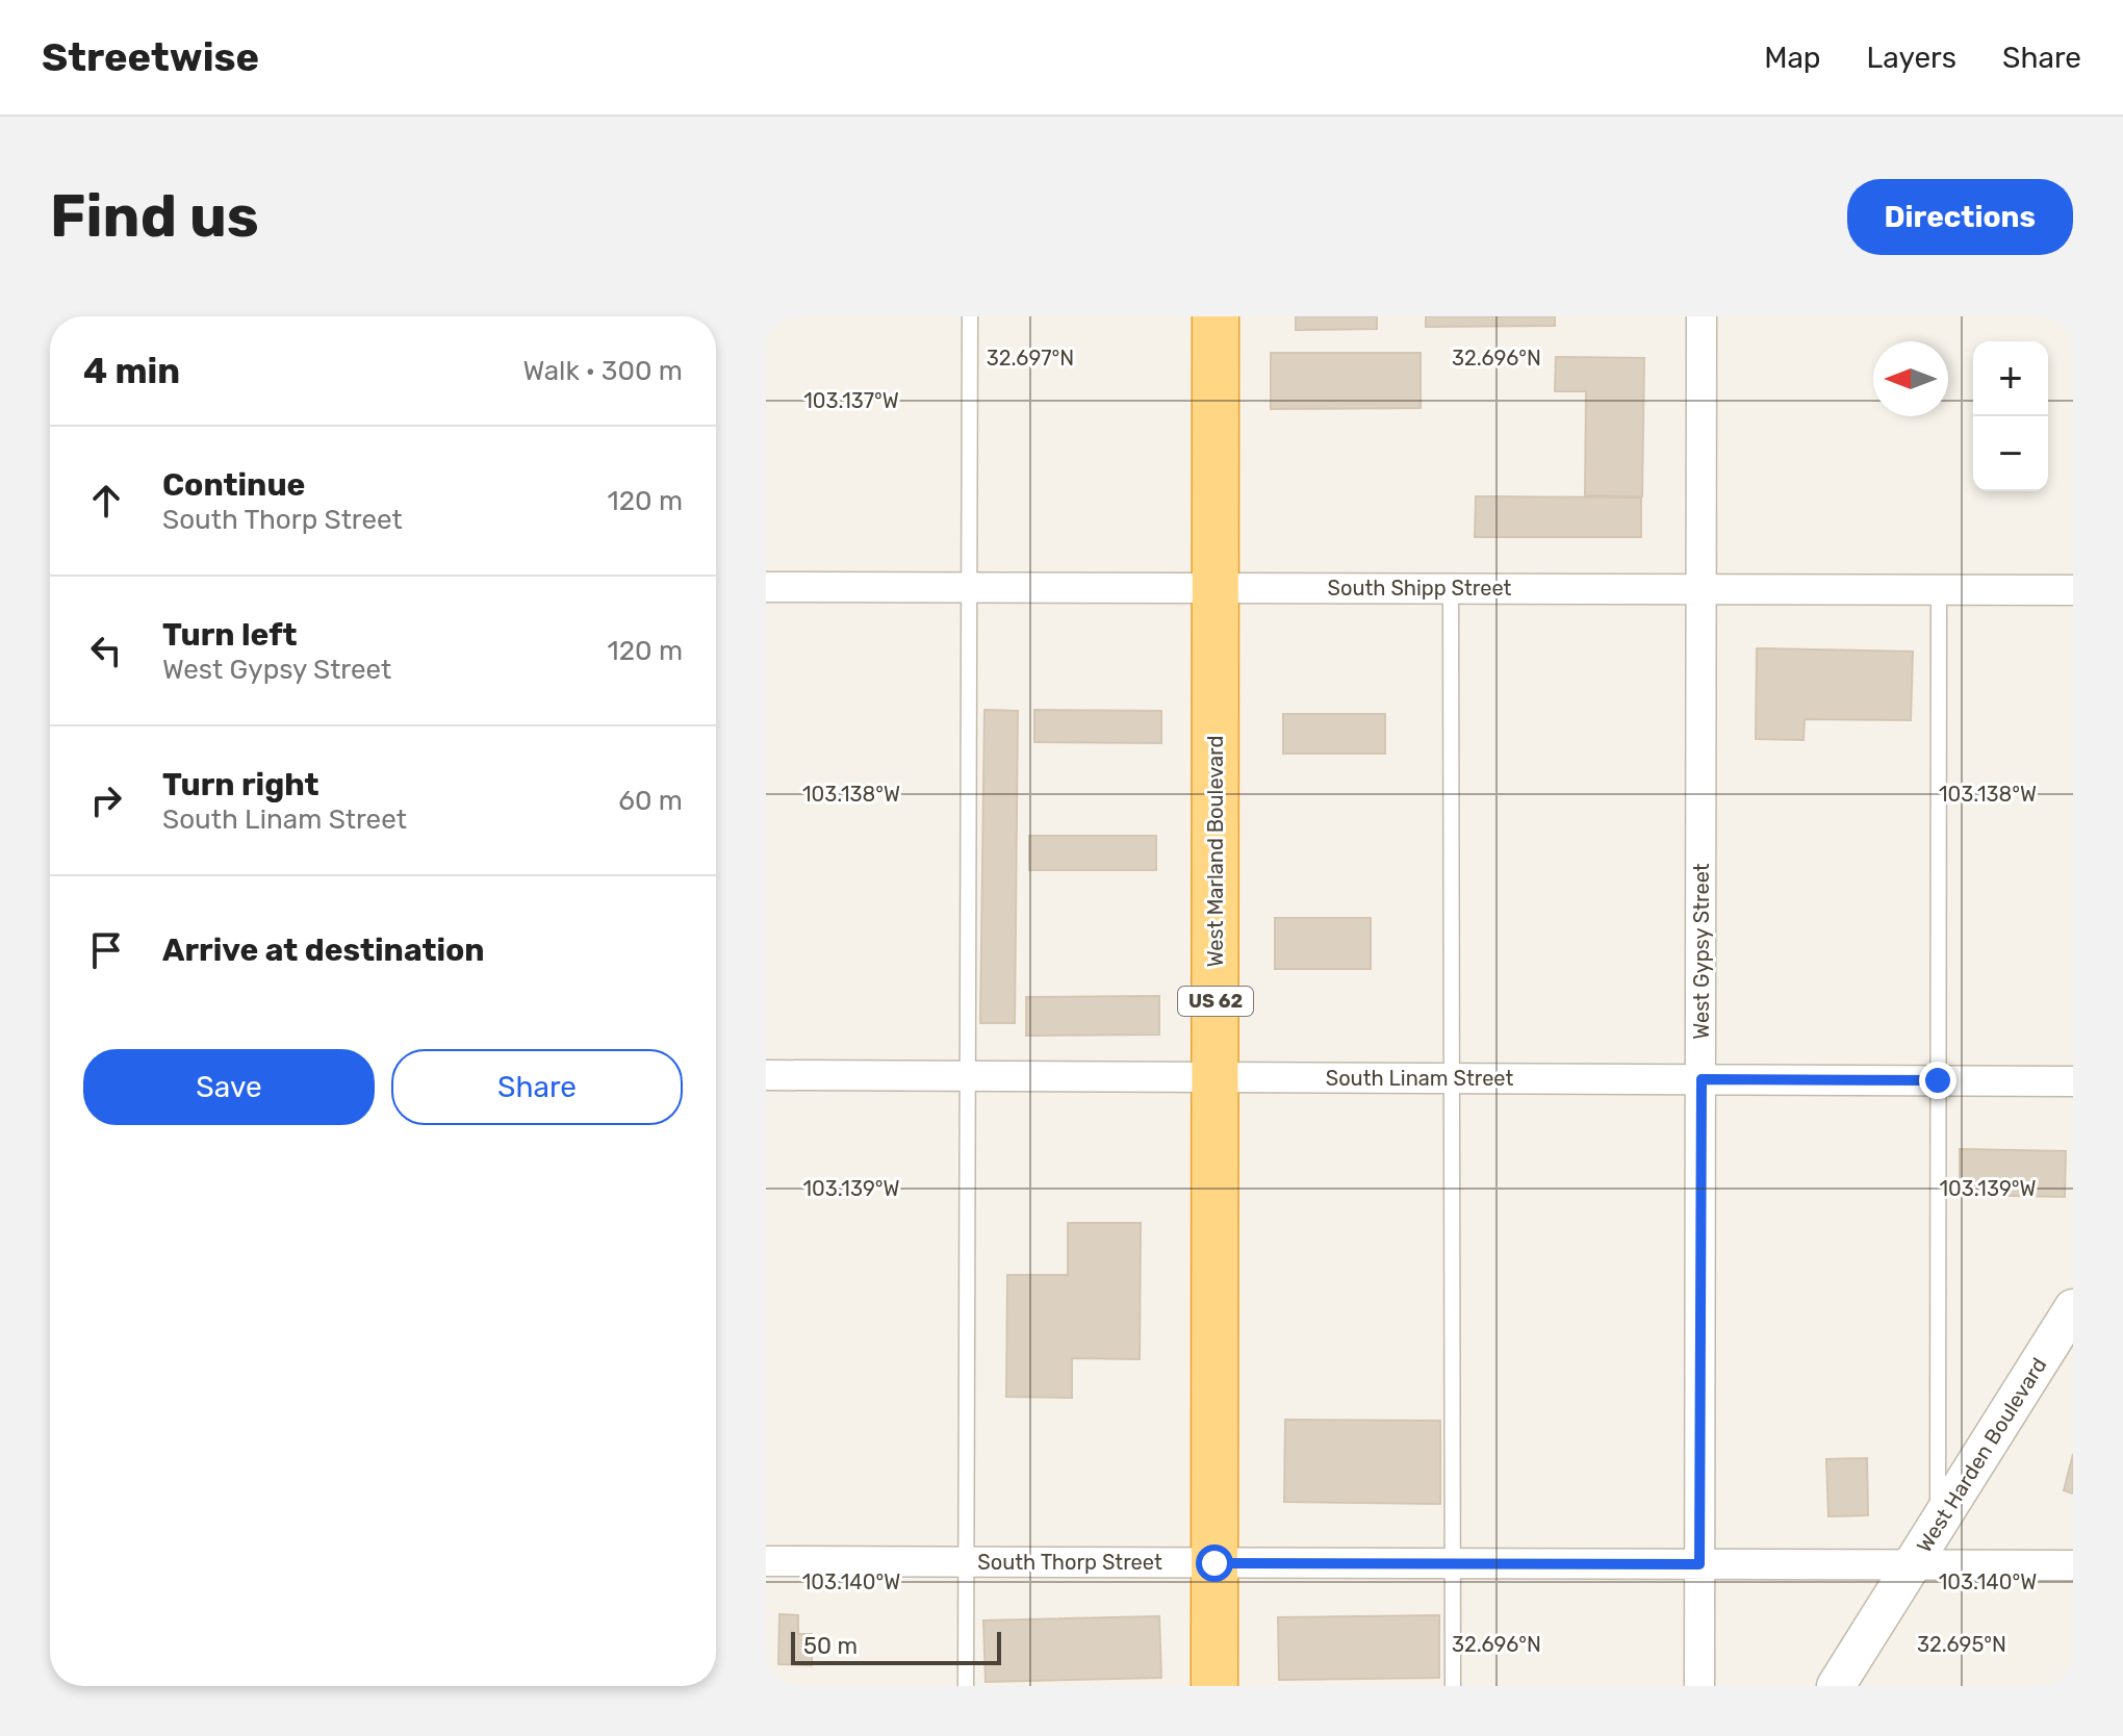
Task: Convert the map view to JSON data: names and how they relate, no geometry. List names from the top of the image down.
{
  "streets": {
    "highway": ["West Marland Boulevard", "US 62"],
    "street": [
      "South Shipp Street",
      "West Gypsy Street",
      "South Linam Street",
      "West Harden Boulevard",
      "South Thorp Street"
    ]
  },
  "crossings": [
    ["South Shipp Street", "West Marland Boulevard"],
    ["South Shipp Street", "West Gypsy Street"],
    ["West Marland Boulevard", "South Linam Street"],
    ["West Marland Boulevard", "South Thorp Street"],
    ["West Gypsy Street", "South Linam Street"],
    ["West Gypsy Street", "South Thorp Street"],
    ["West Harden Boulevard", "South Thorp Street"]
  ],
  "scale_bar": "50 m",
  "north": "left",
  "page": {
    "header": "Streetwise",
    "nav": ["Map", "Layers", "Share"],
    "buttons": [
      "Directions",
      ["Save", "Share"]
    ],
    "title": "Find us",
    "heading": ["4 min", "Walk · 300 m"],
    "map_buttons": ["+", "−"],
    "list": [
      ["Continue", "South Thorp Street", "120 m"],
      ["Turn left", "West Gypsy Street", "120 m"],
      ["Turn right", "South Linam Street", "60 m"],
      "Arrive at destination"
    ],
    "scale": "50 m"
  },
  "coordinates": [
    "32.697°N",
    "32.696°N",
    "103.137°W",
    "103.138°W",
    "103.139°W",
    "103.140°W",
    "32.695°N"
  ]
}
